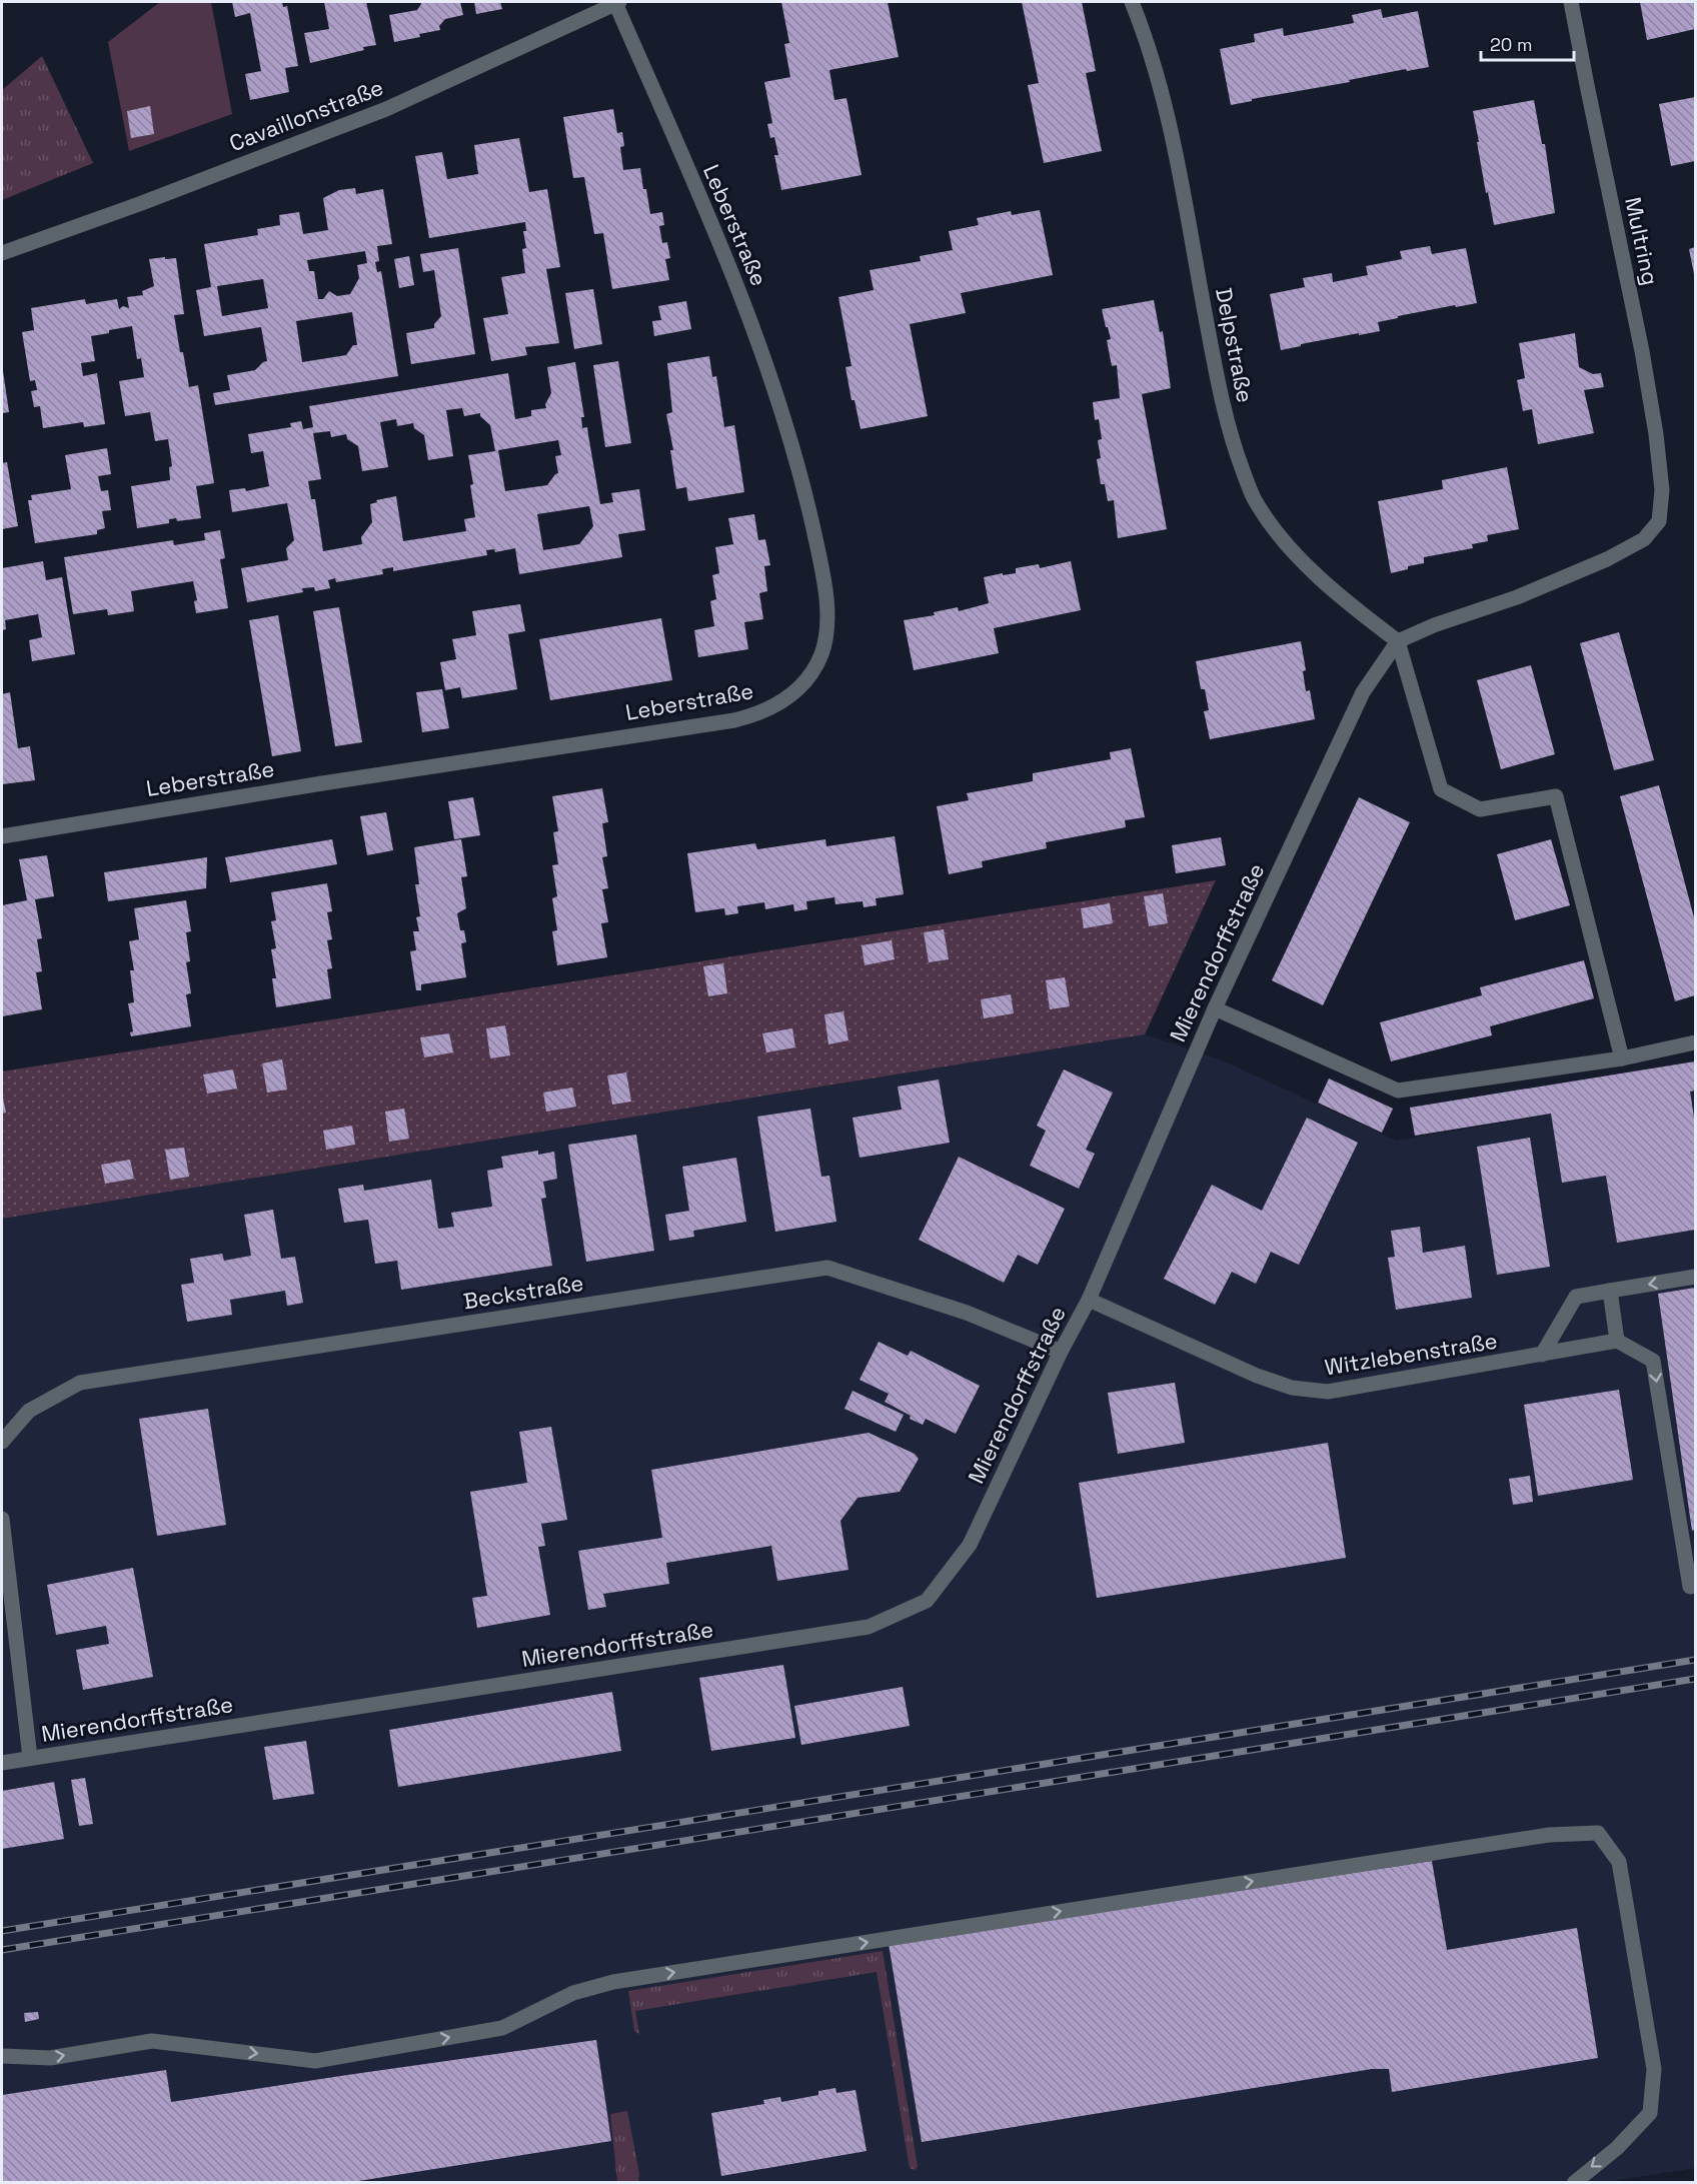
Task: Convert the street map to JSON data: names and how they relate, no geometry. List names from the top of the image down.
{
  "streets": {
    "street": [
      "Cavaillonstraße",
      "Leberstraße",
      "Multring",
      "Delpstraße",
      "Mierendorffstraße",
      "Beckstraße",
      "Witzlebenstraße"
    ]
  },
  "crossings": [
    ["Cavaillonstraße", "Leberstraße"],
    ["Multring", "Delpstraße"],
    ["Multring", "Mierendorffstraße"],
    ["Delpstraße", "Mierendorffstraße"],
    ["Mierendorffstraße", "Beckstraße"],
    ["Mierendorffstraße", "Witzlebenstraße"]
  ],
  "scale_bar": "20 m"
}
